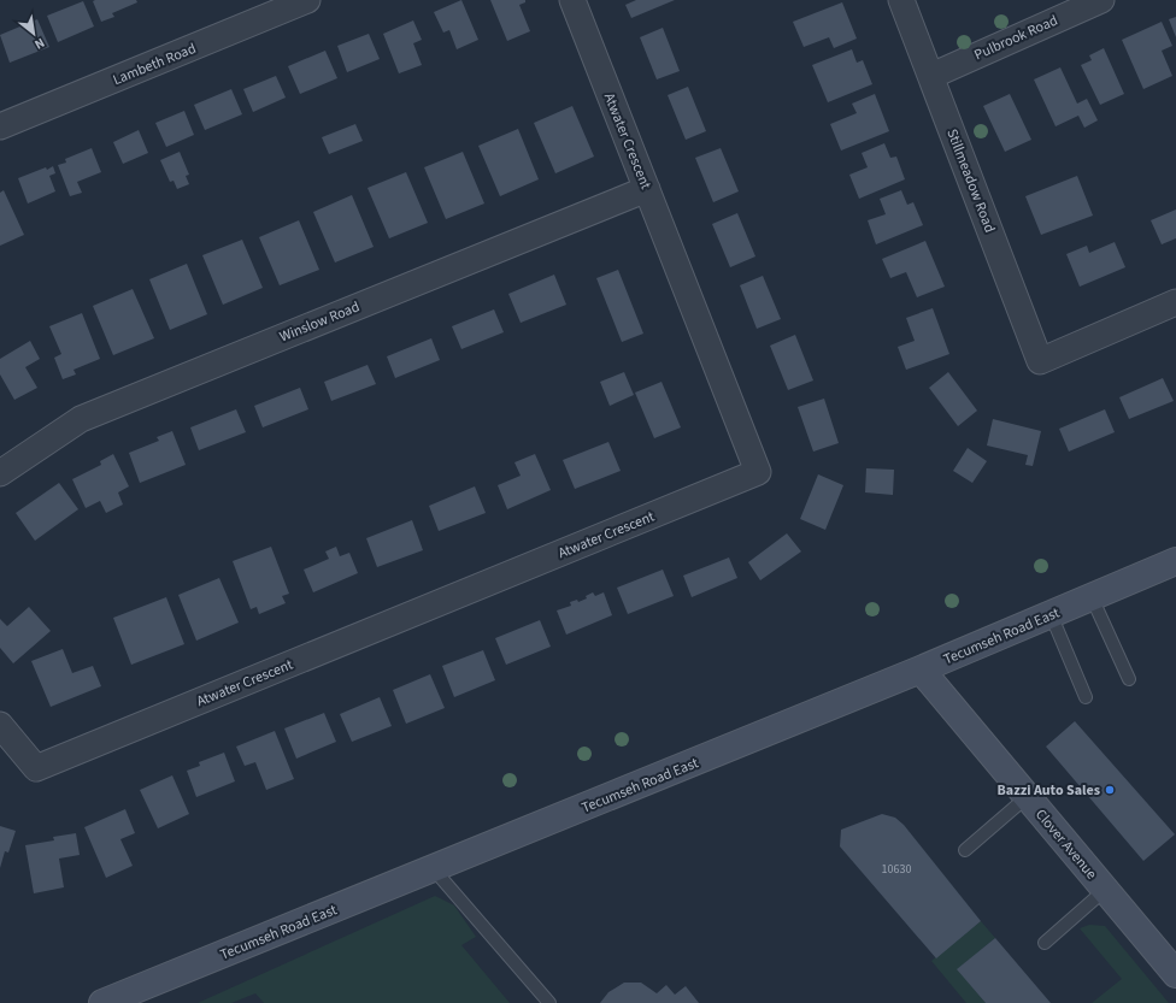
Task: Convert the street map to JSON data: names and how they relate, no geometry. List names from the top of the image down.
{
  "streets": {
    "main road": ["Tecumseh Road East", "Clover Avenue"],
    "street": [
      "Pulbrook Road",
      "Lambeth Road",
      "Atwater Crescent",
      "Stillmeadow Road",
      "Winslow Road"
    ]
  },
  "crossings": [
    ["Pulbrook Road", "Stillmeadow Road"],
    ["Atwater Crescent", "Winslow Road"],
    ["Tecumseh Road East", "Clover Avenue"]
  ],
  "places": ["Bazzi Auto Sales"],
  "house_numbers": ["10630"],
  "north": "bottom right"
}
